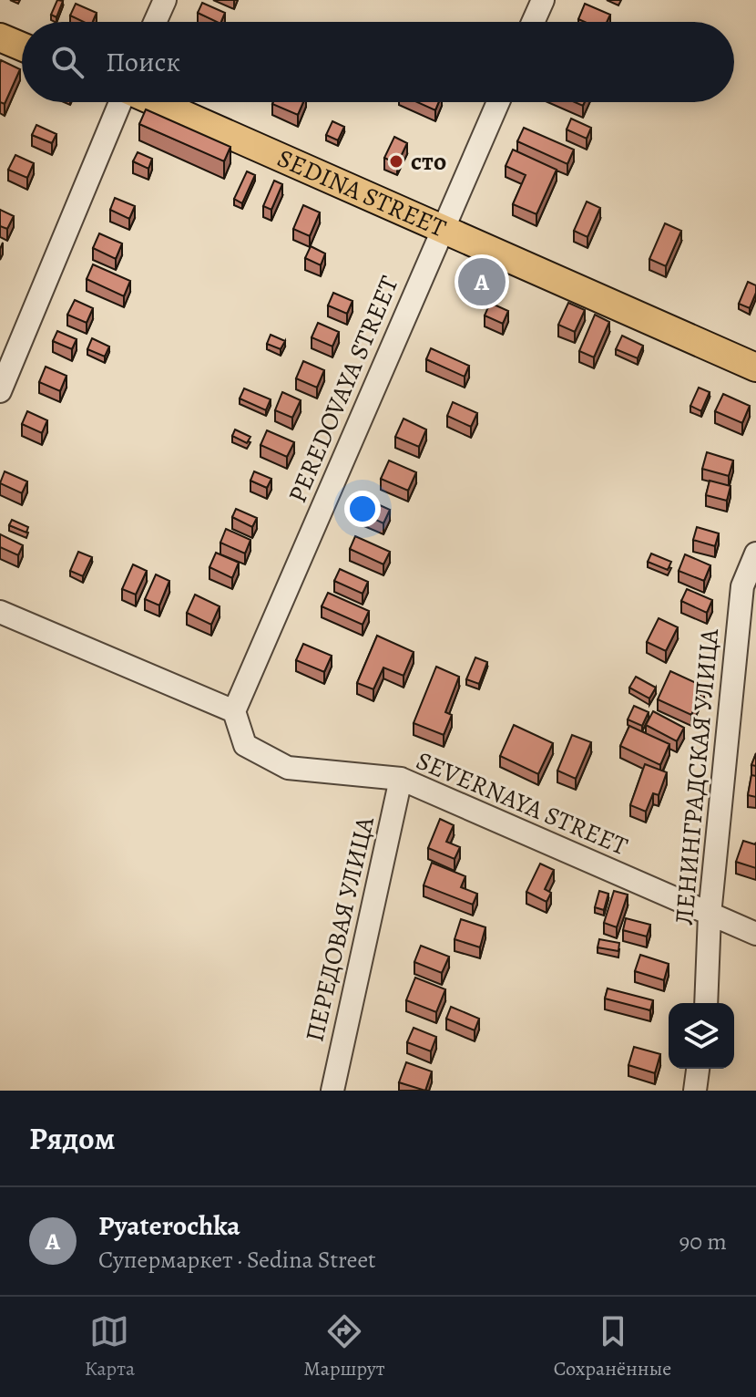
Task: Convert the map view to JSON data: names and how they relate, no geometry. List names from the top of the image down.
{
  "streets": {
    "main road": ["SEDINA STREET"],
    "street": [
      "PEREDOVAYA STREET",
      "ЛЕНИНГРАДСКАЯ УЛИЦА",
      "SEVERNAYA STREET",
      "ПЕРЕДОВАЯ УЛИЦА"
    ]
  },
  "crossings": [
    ["SEDINA STREET", "PEREDOVAYA STREET"],
    ["PEREDOVAYA STREET", "SEVERNAYA STREET"],
    ["ЛЕНИНГРАДСКАЯ УЛИЦА", "SEVERNAYA STREET"],
    ["SEVERNAYA STREET", "ПЕРЕДОВАЯ УЛИЦА"]
  ],
  "places": ["сто"],
  "page": {
    "search": "Поиск",
    "pins": "A",
    "heading": "Рядом",
    "list": [
      {
        "mark": "A",
        "name": "Pyaterochka",
        "note": "Супермаркет · Sedina Street",
        "value": "90 m"
      }
    ],
    "nav": ["Карта", "Маршрут", "Сохранённые"]
  }
}
